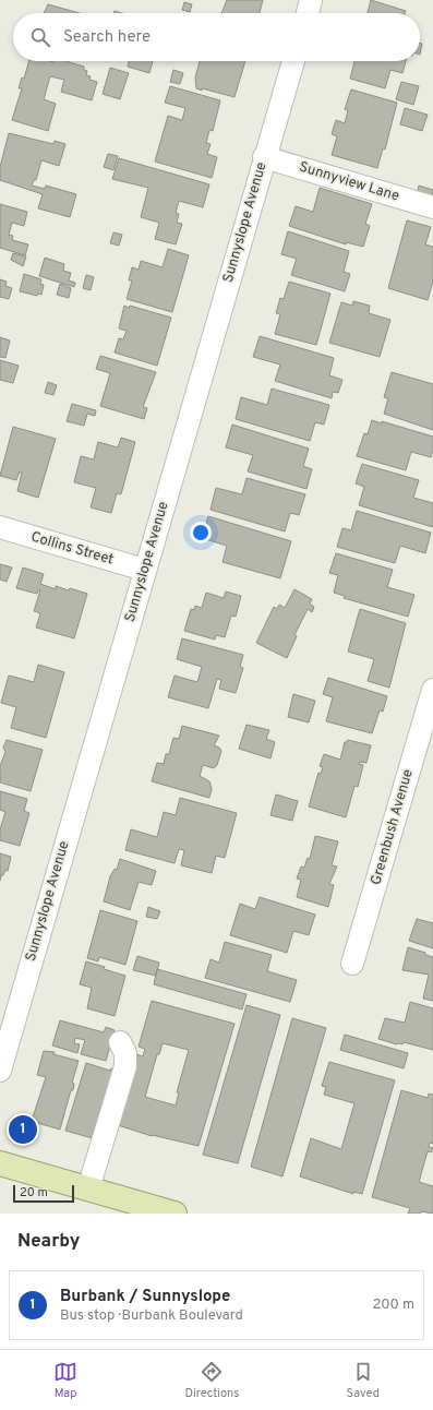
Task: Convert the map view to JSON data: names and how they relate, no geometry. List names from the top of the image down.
{
  "streets": {
    "street": [
      "Sunnyview Lane",
      "Sunnyslope Avenue",
      "Collins Street",
      "Greenbush Avenue"
    ]
  },
  "crossings": [
    ["Sunnyview Lane", "Sunnyslope Avenue"],
    ["Sunnyslope Avenue", "Collins Street"]
  ],
  "scale_bar": "20 m",
  "page": {
    "search": "Search here",
    "pins": "1",
    "scale": "20 m",
    "heading": "Nearby",
    "list": [
      {
        "mark": "1",
        "name": "Burbank / Sunnyslope",
        "note": "Bus stop · Burbank Boulevard",
        "value": "200 m"
      }
    ],
    "nav": ["Map", "Directions", "Saved"]
  }
}
